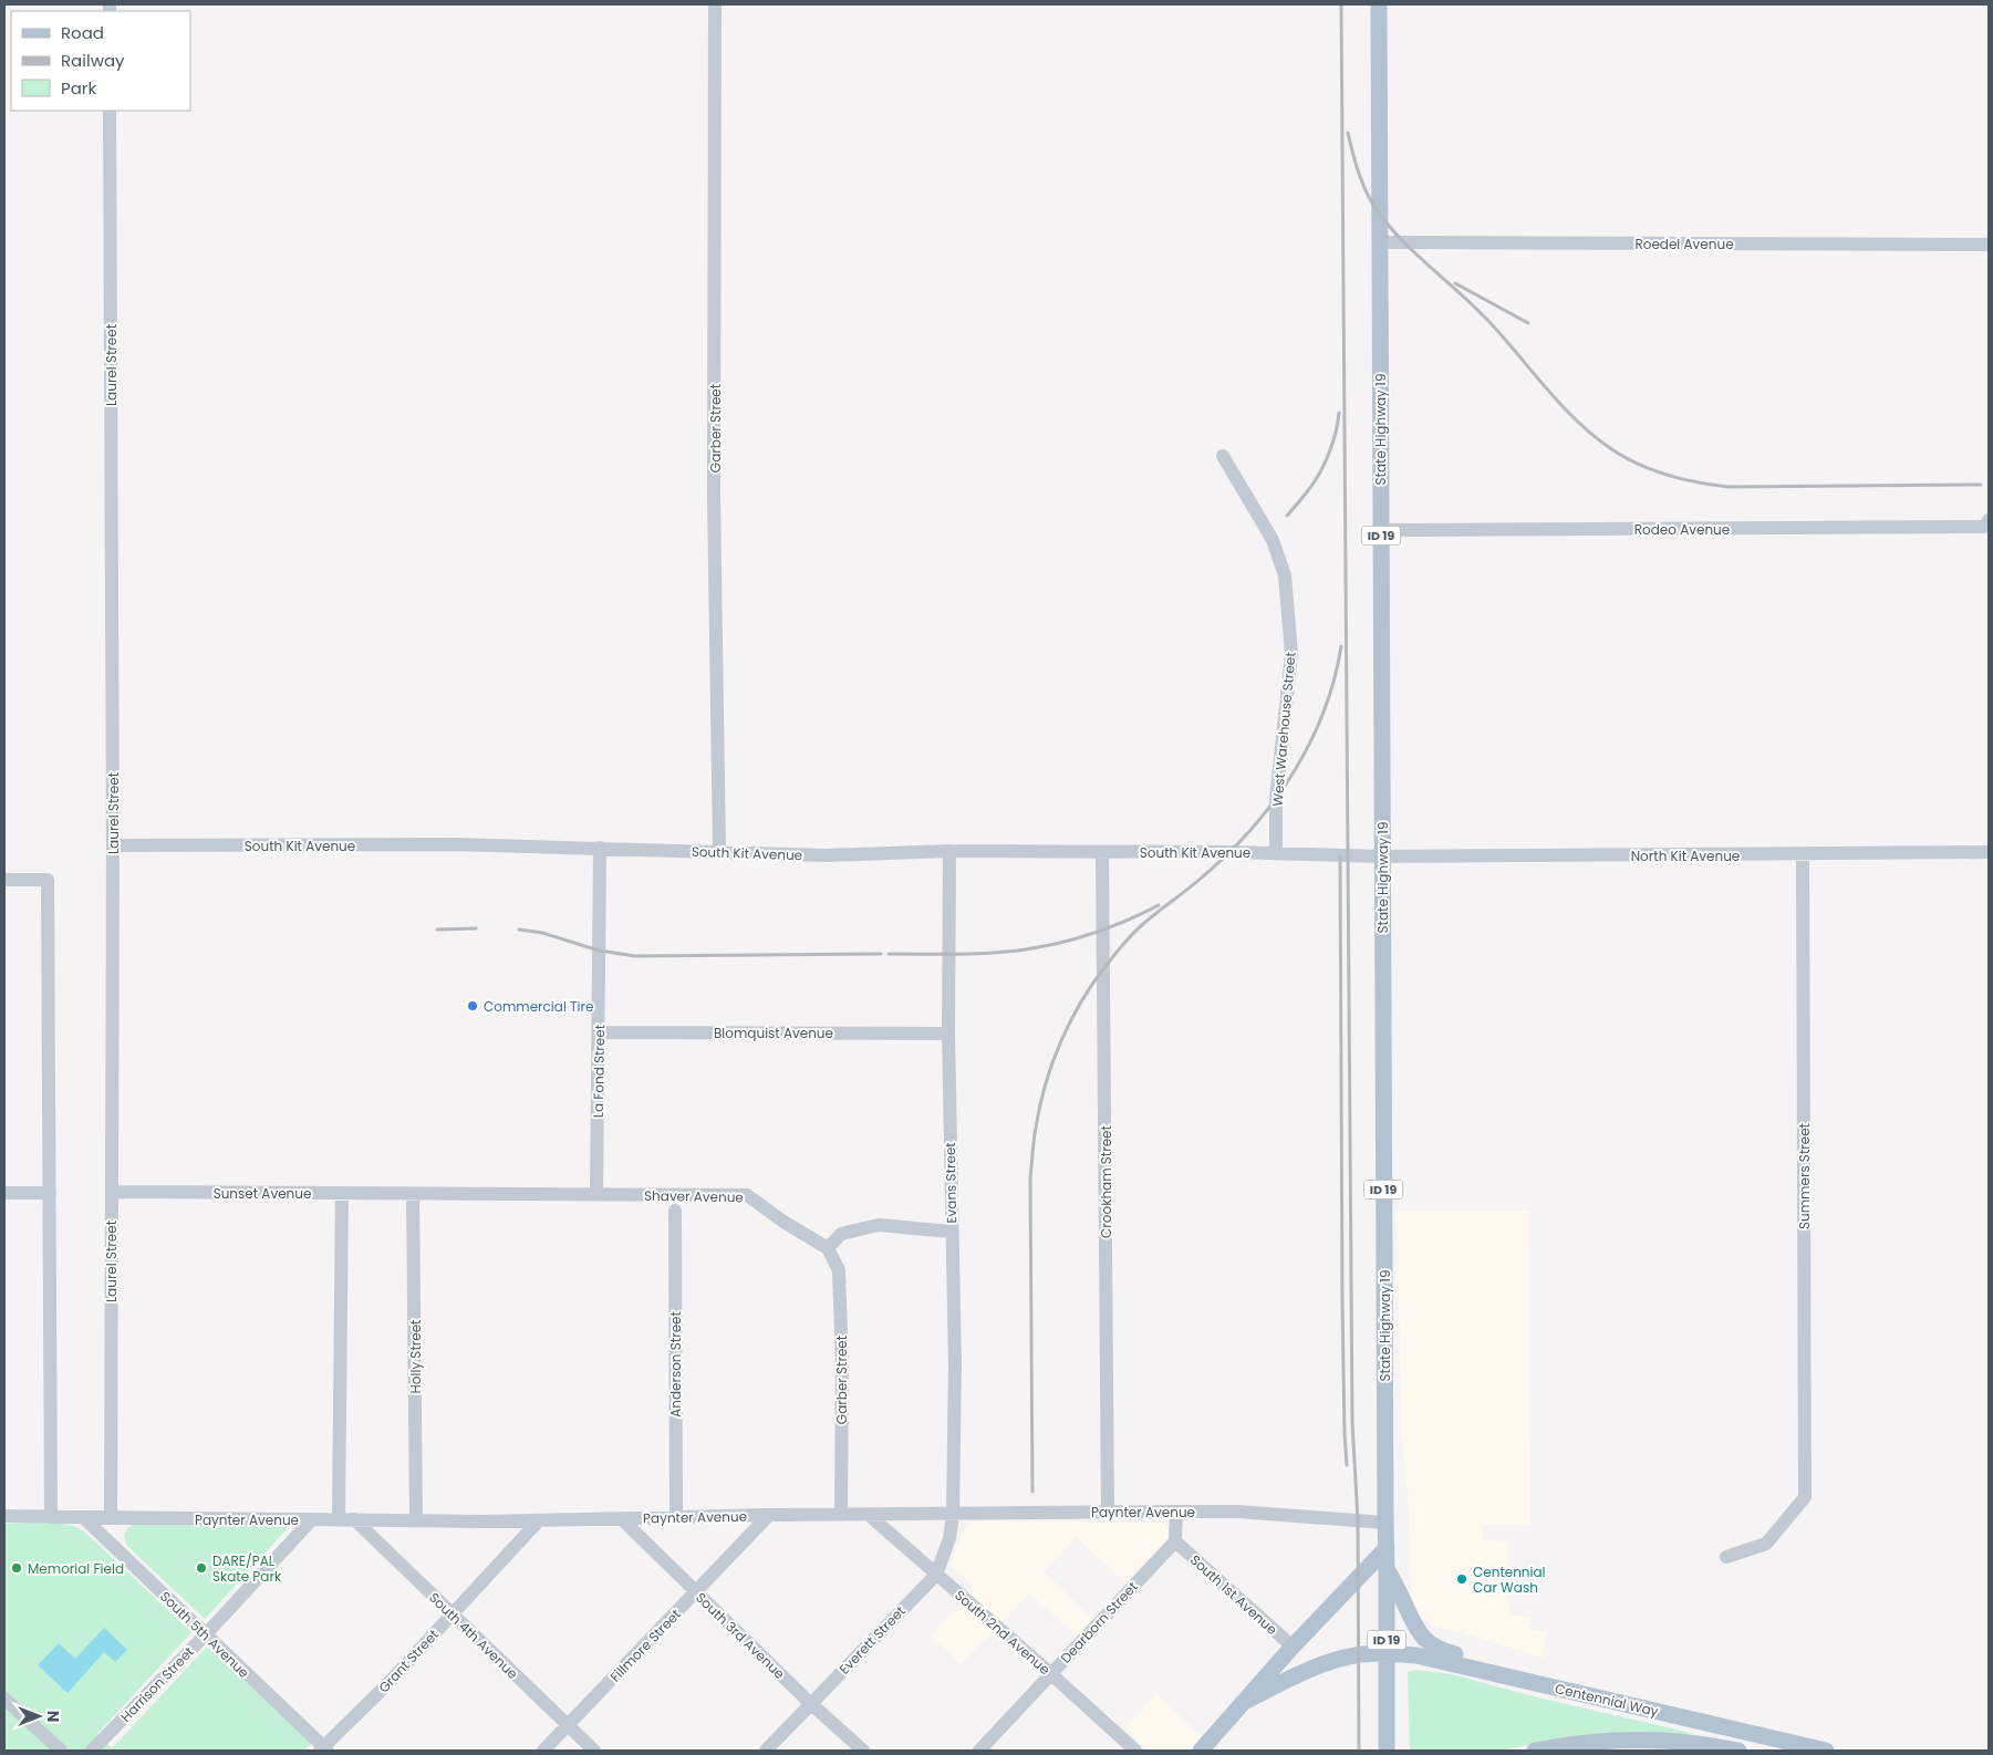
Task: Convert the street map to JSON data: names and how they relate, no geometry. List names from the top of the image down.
{
  "streets": {
    "main road": ["State Highway 19", "ID 19", "Centennial Way"],
    "street": [
      "Roedel Avenue",
      "Laurel Street",
      "Garber Street",
      "Rodeo Avenue",
      "West Warehouse Street",
      "South Kit Avenue",
      "North Kit Avenue",
      "Blomquist Avenue",
      "La Fond Street",
      "Summers Street",
      "Crookham Street",
      "Evans Street",
      "Sunset Avenue",
      "Shaver Avenue",
      "Holly Street",
      "Anderson Street",
      "Paynter Avenue",
      "South 1st Avenue",
      "Dearborn Street",
      "South 2nd Avenue",
      "South 5th Avenue",
      "South 4th Avenue",
      "South 3rd Avenue",
      "Everett Street",
      "Fillmore Street",
      "Grant Street",
      "Harrison Street"
    ]
  },
  "crossings": [
    ["Roedel Avenue", "State Highway 19"],
    ["Laurel Street", "South Kit Avenue"],
    ["Laurel Street", "Sunset Avenue"],
    ["Laurel Street", "Paynter Avenue"],
    ["Garber Street", "South Kit Avenue"],
    ["Garber Street", "Shaver Avenue"],
    ["Garber Street", "Paynter Avenue"],
    ["State Highway 19", "Rodeo Avenue"],
    ["State Highway 19", "South Kit Avenue"],
    ["State Highway 19", "North Kit Avenue"],
    ["State Highway 19", "Paynter Avenue"],
    ["State Highway 19", "Centennial Way"],
    ["West Warehouse Street", "South Kit Avenue"],
    ["South Kit Avenue", "North Kit Avenue"],
    ["South Kit Avenue", "La Fond Street"],
    ["South Kit Avenue", "Crookham Street"],
    ["South Kit Avenue", "Evans Street"],
    ["North Kit Avenue", "Summers Street"],
    ["Blomquist Avenue", "La Fond Street"],
    ["Blomquist Avenue", "Evans Street"],
    ["La Fond Street", "Shaver Avenue"],
    ["Crookham Street", "Paynter Avenue"],
    ["Evans Street", "Paynter Avenue"],
    ["Evans Street", "Everett Street"],
    ["Sunset Avenue", "Shaver Avenue"],
    ["Sunset Avenue", "Holly Street"],
    ["Shaver Avenue", "Holly Street"],
    ["Holly Street", "Paynter Avenue"],
    ["Anderson Street", "Paynter Avenue"],
    ["Paynter Avenue", "South 2nd Avenue"],
    ["Paynter Avenue", "South 5th Avenue"],
    ["Paynter Avenue", "South 4th Avenue"],
    ["Paynter Avenue", "South 3rd Avenue"],
    ["Paynter Avenue", "Everett Street"],
    ["Paynter Avenue", "Fillmore Street"],
    ["Paynter Avenue", "Grant Street"],
    ["Paynter Avenue", "Harrison Street"],
    ["South 1st Avenue", "Dearborn Street"],
    ["Dearborn Street", "South 2nd Avenue"],
    ["South 2nd Avenue", "Everett Street"],
    ["South 5th Avenue", "Grant Street"],
    ["South 5th Avenue", "Harrison Street"],
    ["South 4th Avenue", "Fillmore Street"],
    ["South 4th Avenue", "Grant Street"],
    ["South 3rd Avenue", "Everett Street"],
    ["South 3rd Avenue", "Fillmore Street"]
  ],
  "places": [
    "Commercial Tire",
    "Memorial Field",
    "DARE/PAL Skate Park",
    "Centennial Car Wash"
  ],
  "legend": ["Road", "Railway", "Park"],
  "north": "right"
}
